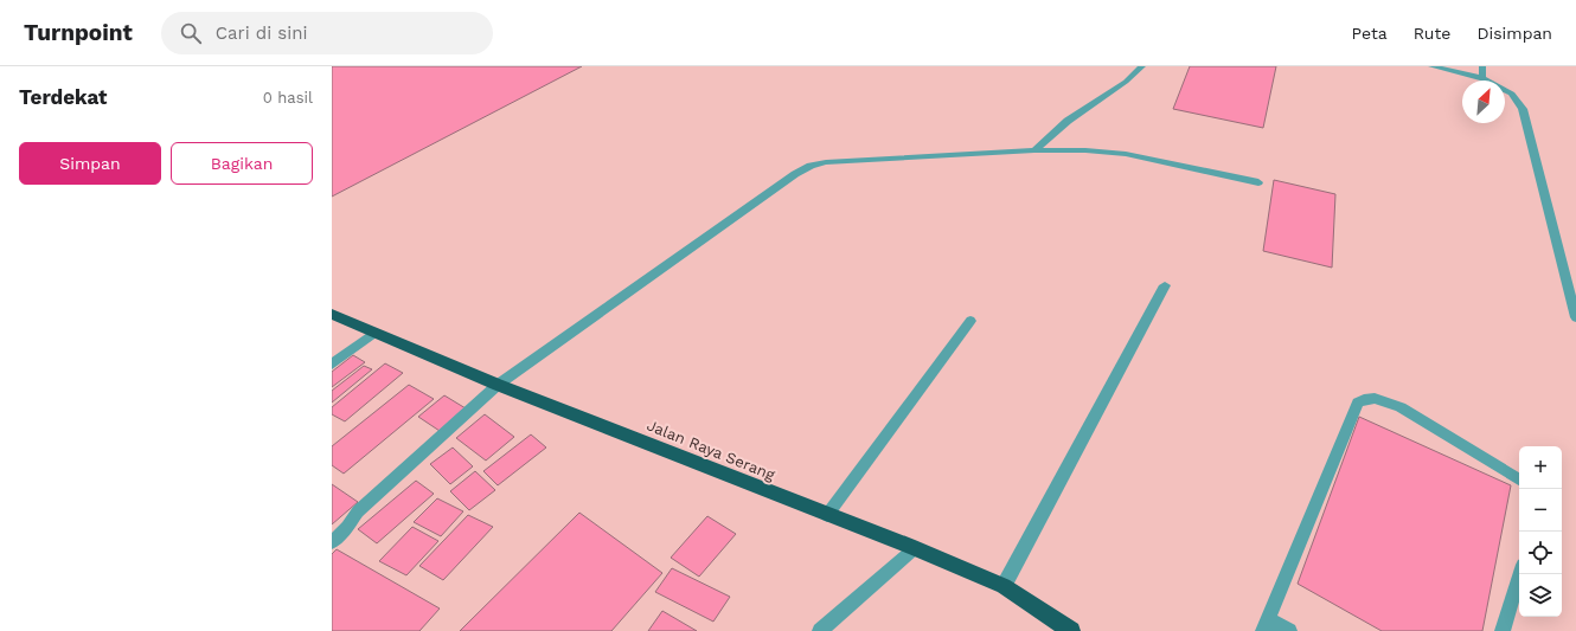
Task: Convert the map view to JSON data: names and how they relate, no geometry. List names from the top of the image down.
{
  "streets": {
    "highway": ["Jalan Raya Serang"]
  },
  "north": "top right",
  "page": {
    "header": "Turnpoint",
    "search": "Cari di sini",
    "nav": ["Peta", "Rute", "Disimpan"],
    "heading": ["Terdekat", "0 hasil"],
    "buttons": ["Simpan", "Bagikan"],
    "map_buttons": ["+", "−"]
  }
}
